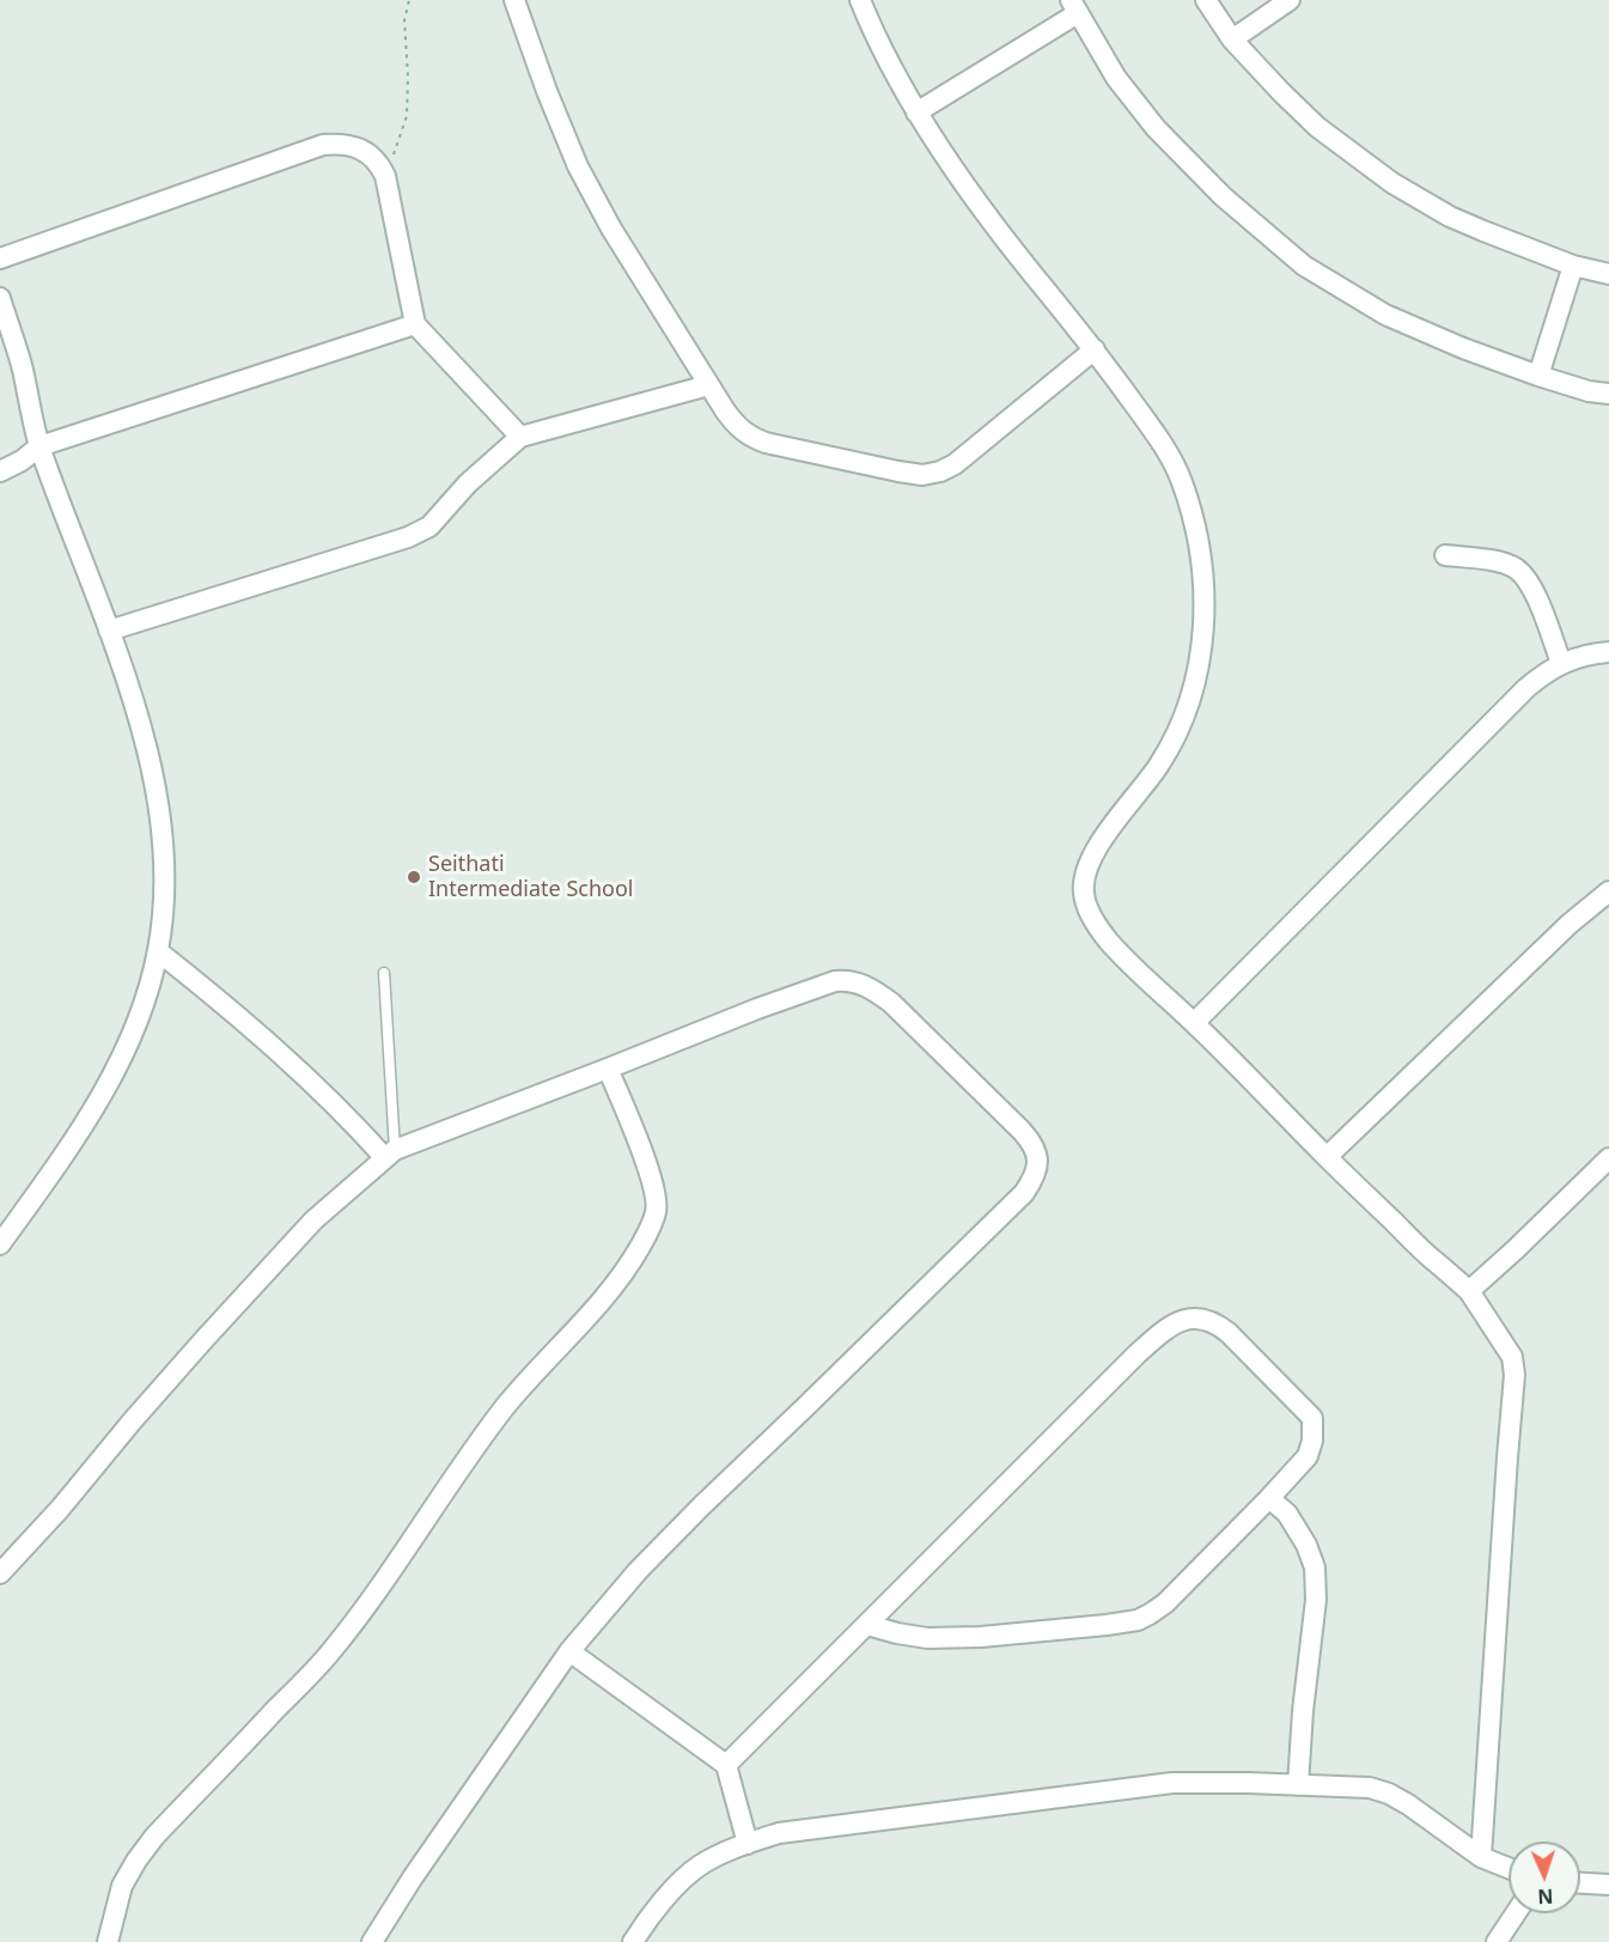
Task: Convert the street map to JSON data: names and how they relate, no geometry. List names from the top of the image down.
{
  "places": ["Seithati Intermediate School"],
  "north": "bottom"
}
